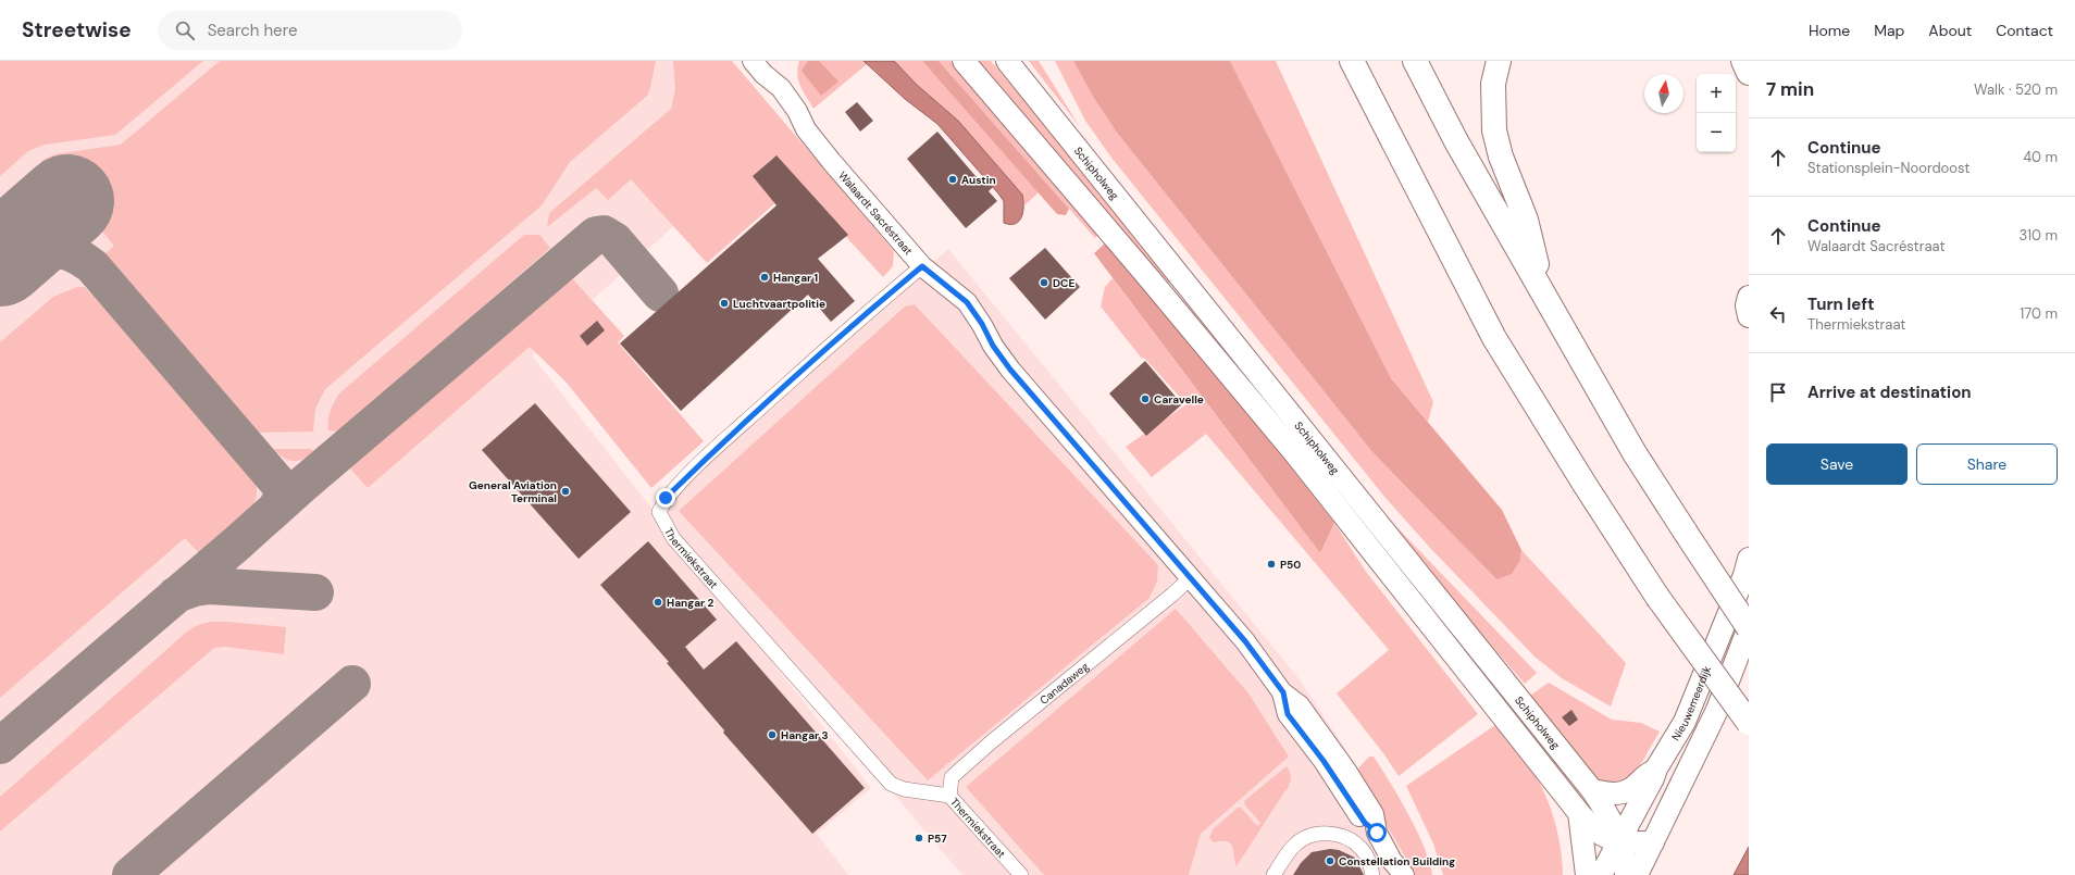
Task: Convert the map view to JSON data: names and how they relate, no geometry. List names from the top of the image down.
{
  "streets": {
    "main road": ["Schipholweg", "Nieuwemeerdijk"],
    "street": ["Walaardt Sacréstraat", "Thermiekstraat", "Canadaweg"]
  },
  "crossings": [
    ["Schipholweg", "Nieuwemeerdijk"],
    ["Walaardt Sacréstraat", "Thermiekstraat"],
    ["Walaardt Sacréstraat", "Canadaweg"],
    ["Thermiekstraat", "Canadaweg"]
  ],
  "places": [
    "Austin",
    "Hangar 1",
    "DCE",
    "Luchtvaartpolitie",
    "Caravelle",
    "General Aviation Terminal",
    "P50",
    "Hangar 2",
    "Hangar 3",
    "P57",
    "Constellation Building"
  ],
  "north": "top",
  "page": {
    "header": "Streetwise",
    "search": "Search here",
    "nav": [
      "Home",
      "Map",
      "About",
      "Contact"
    ],
    "heading": ["7 min", "Walk · 520 m"],
    "map_buttons": ["+", "−"],
    "list": [
      ["Continue", "Stationsplein-Noordoost", "40 m"],
      ["Continue", "Walaardt Sacréstraat", "310 m"],
      ["Turn left", "Thermiekstraat", "170 m"],
      "Arrive at destination"
    ],
    "buttons": ["Save", "Share"]
  }
}
